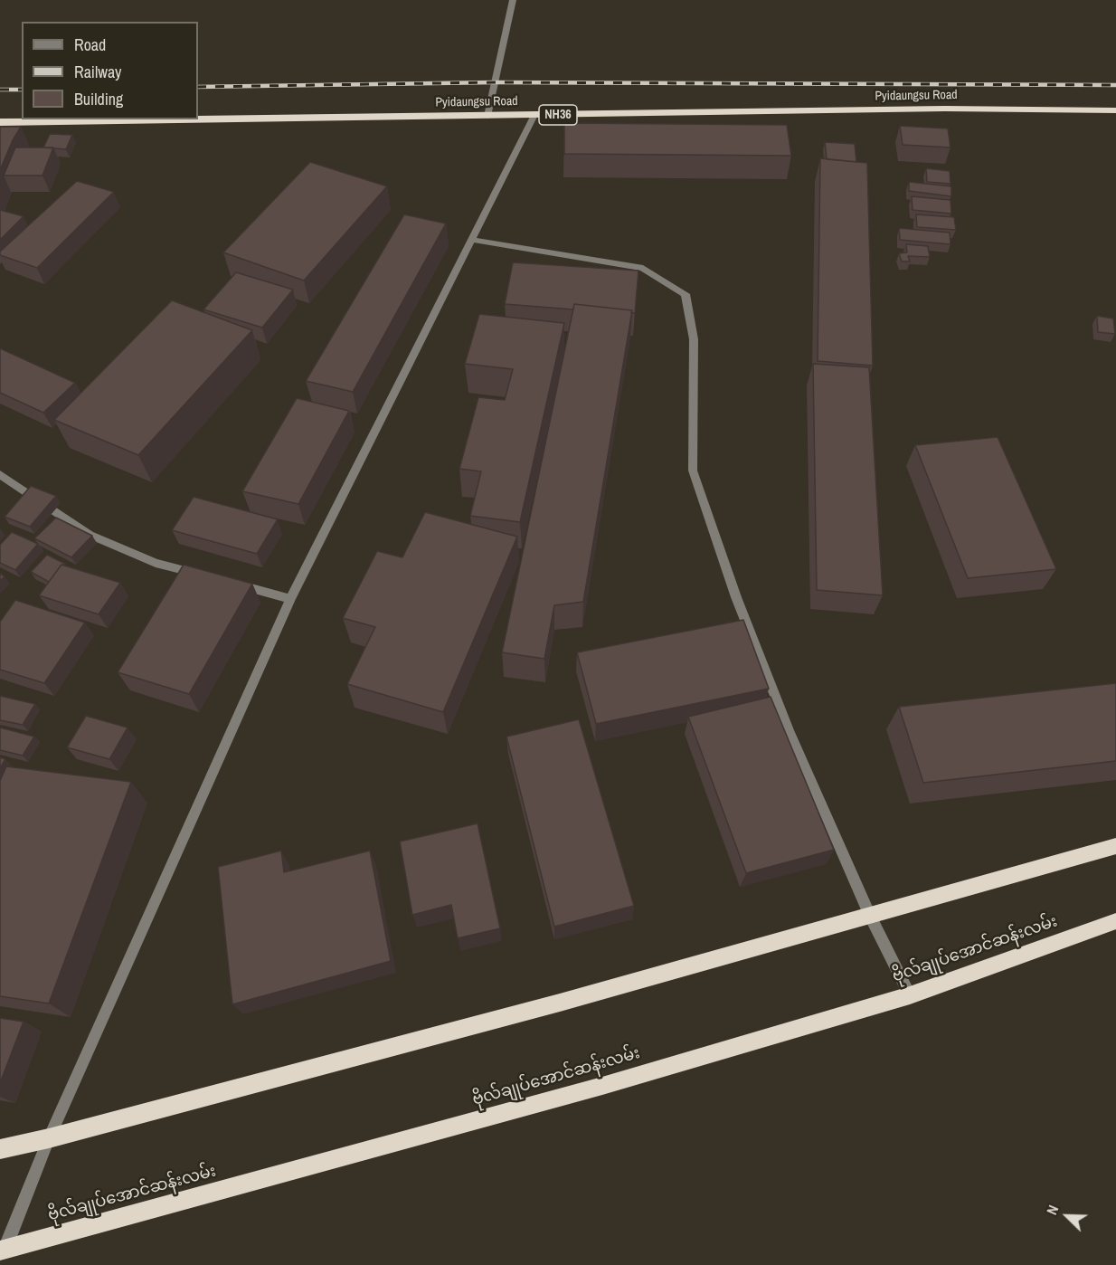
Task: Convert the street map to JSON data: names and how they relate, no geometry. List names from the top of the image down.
{
  "streets": {
    "highway": ["Pyidaungsu Road", "NH36", "ဗိုလ်ချုပ်အောင်ဆန်းလမ်း"]
  },
  "legend": ["Road", "Railway", "Building"],
  "north": "top left"
}
